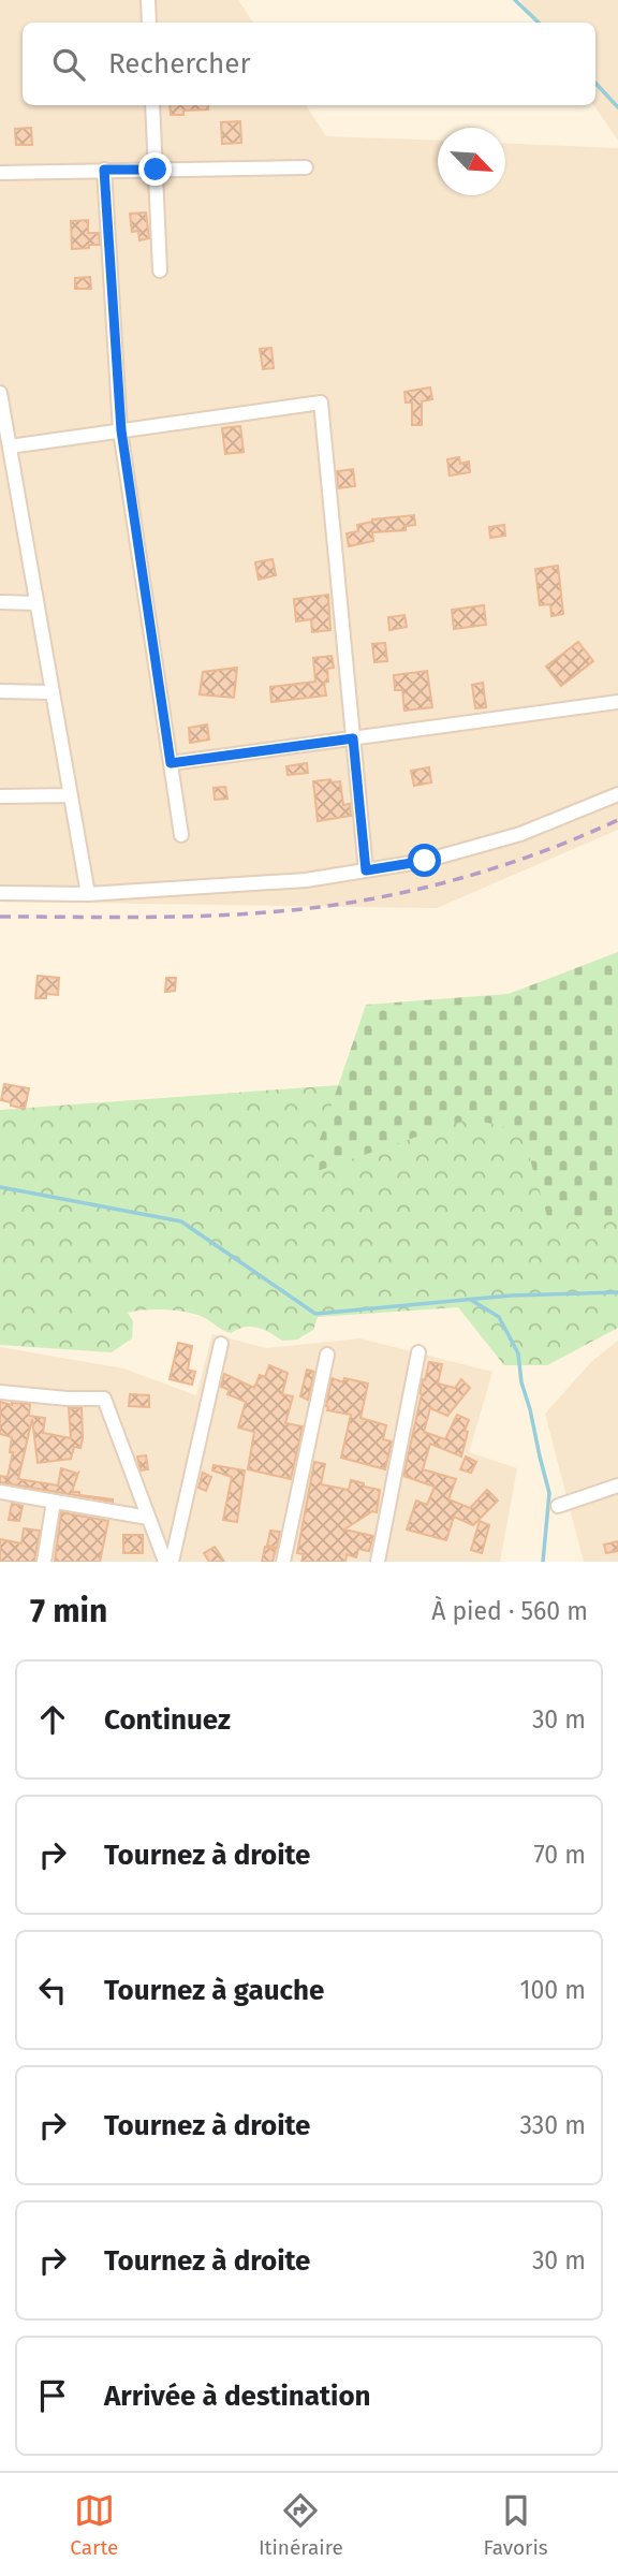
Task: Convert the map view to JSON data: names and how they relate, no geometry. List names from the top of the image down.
{
  "north": "bottom right",
  "page": {
    "search": "Rechercher",
    "heading": ["7 min", "À pied · 560 m"],
    "list": [
      ["Continuez", "30 m"],
      ["Tournez à droite", "70 m"],
      ["Tournez à gauche", "100 m"],
      ["Tournez à droite", "330 m"],
      ["Tournez à droite", "30 m"],
      "Arrivée à destination"
    ],
    "nav": ["Carte", "Itinéraire", "Favoris"]
  }
}
